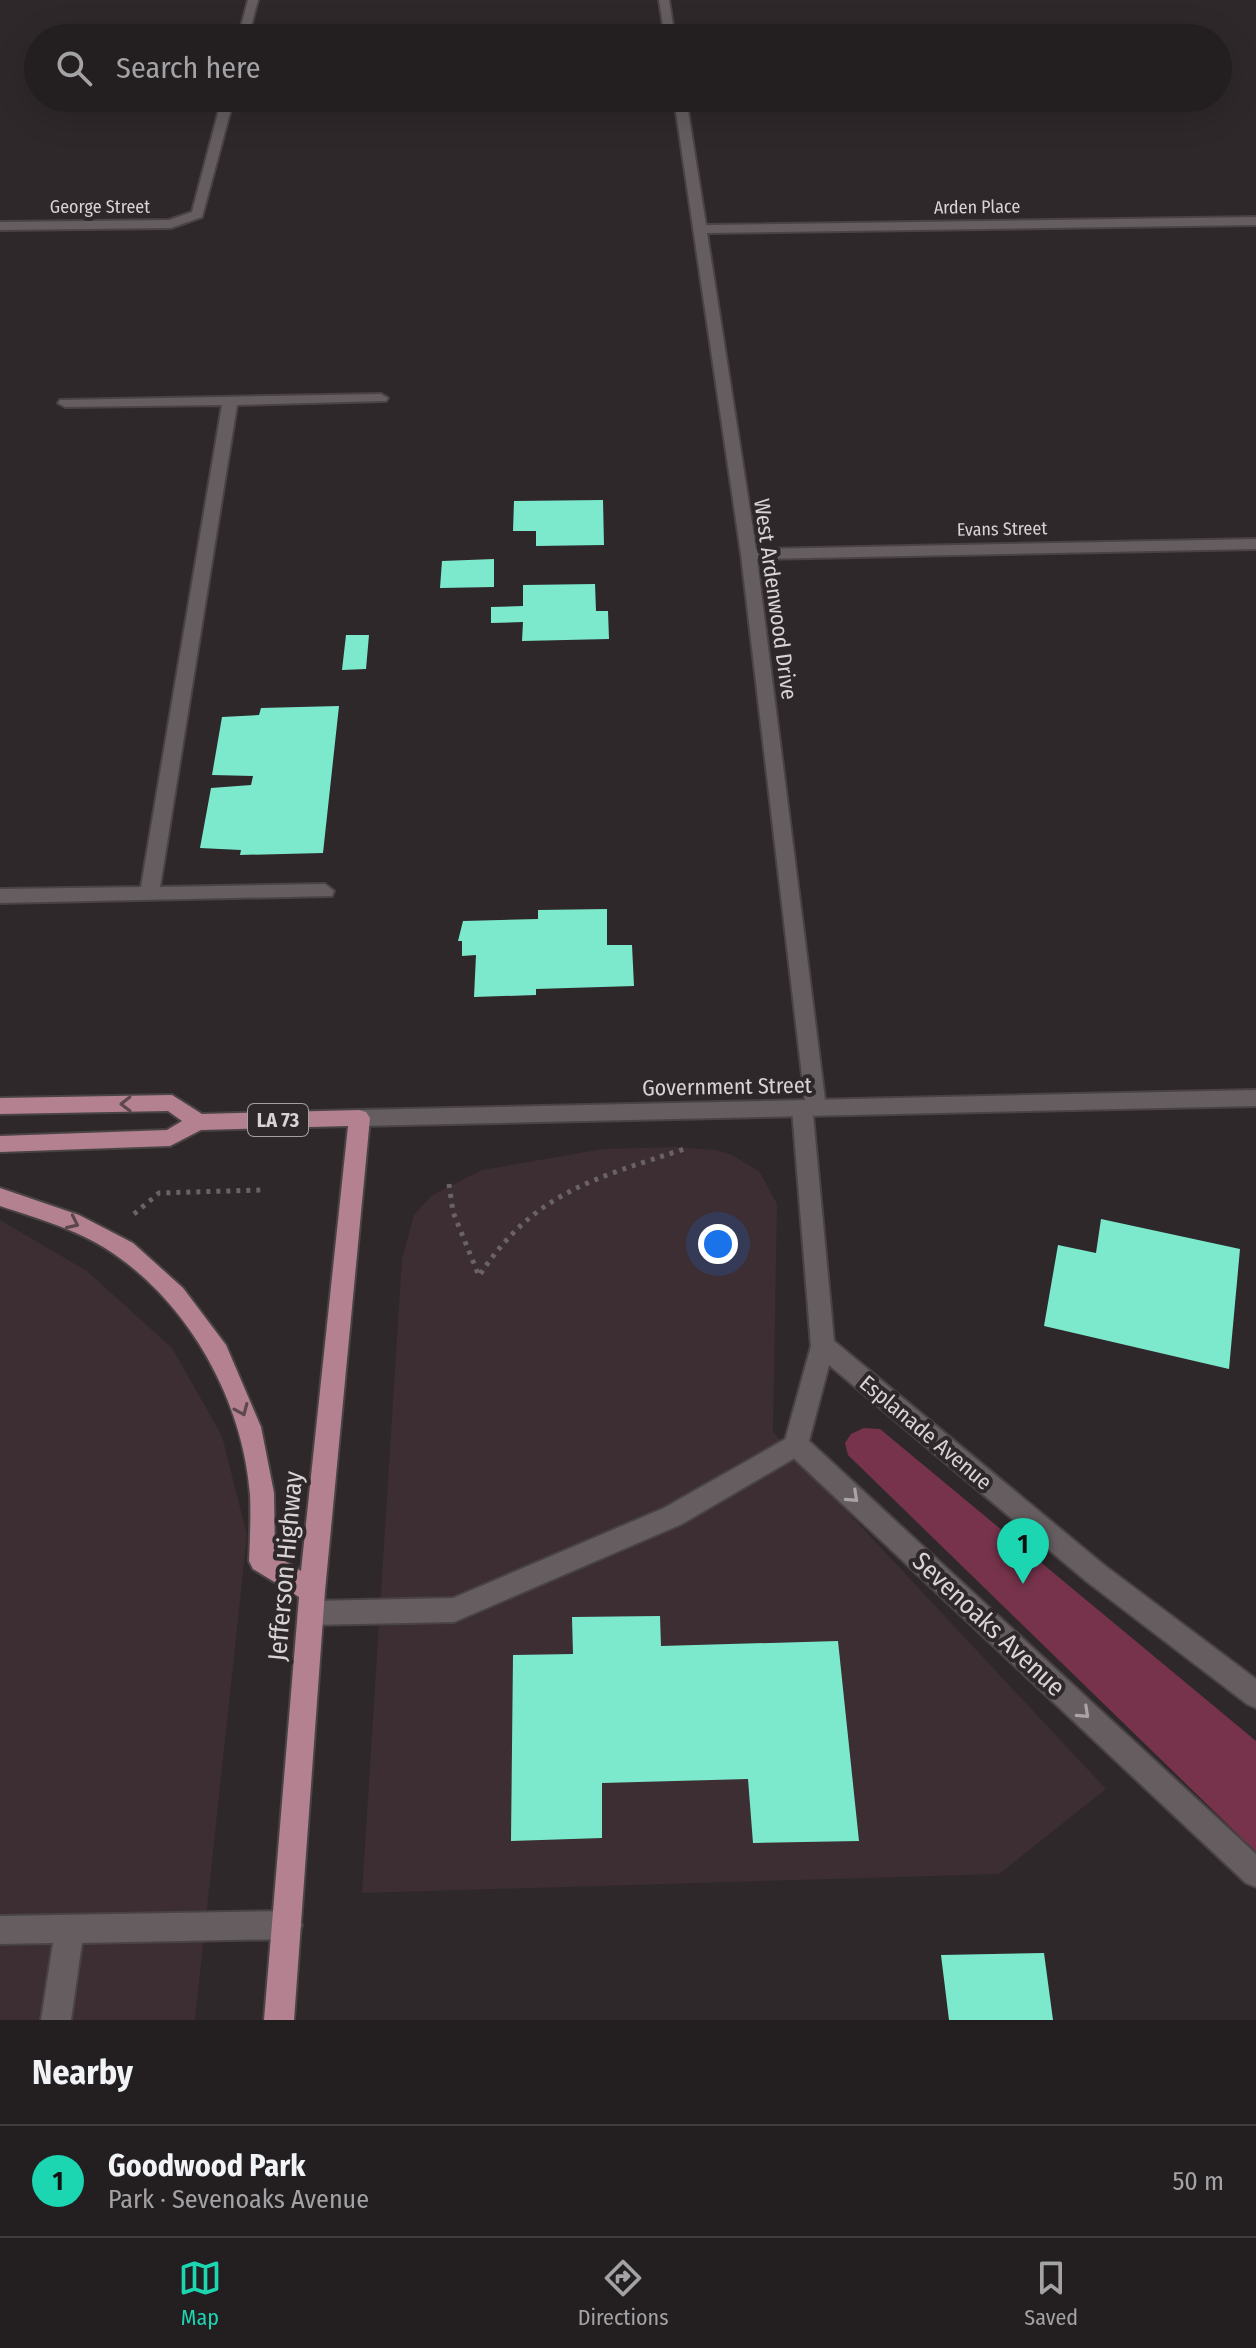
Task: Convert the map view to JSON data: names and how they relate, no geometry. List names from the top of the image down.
{
  "streets": {
    "main road": ["Government Street", "LA 73", "Jefferson Highway"],
    "street": [
      "George Street",
      "Arden Place",
      "Evans Street",
      "West Ardenwood Drive",
      "Esplanade Avenue",
      "Sevenoaks Avenue"
    ]
  },
  "crossings": [
    ["Arden Place", "West Ardenwood Drive"],
    ["Evans Street", "West Ardenwood Drive"],
    ["West Ardenwood Drive", "Government Street"],
    ["Government Street", "Jefferson Highway"]
  ],
  "one_way": ["Sevenoaks Avenue"],
  "page": {
    "search": "Search here",
    "pins": "1",
    "heading": "Nearby",
    "list": [
      {
        "mark": "1",
        "name": "Goodwood Park",
        "note": "Park · Sevenoaks Avenue",
        "value": "50 m"
      }
    ],
    "nav": ["Map", "Directions", "Saved"]
  }
}
